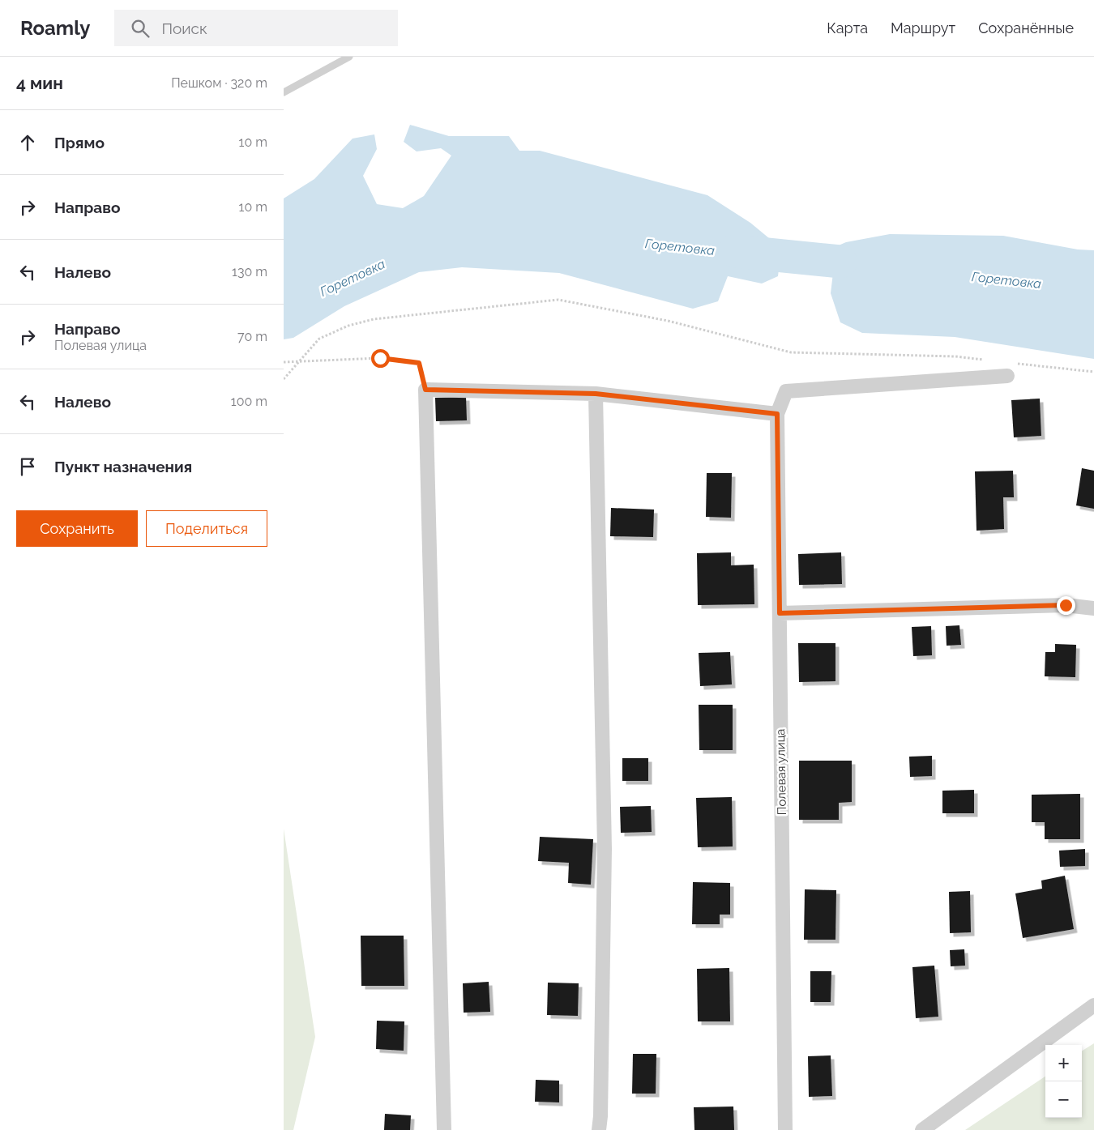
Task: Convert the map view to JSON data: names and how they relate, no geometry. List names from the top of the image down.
{
  "streets": {
    "street": ["Полевая улица"]
  },
  "water": ["Горетовка"],
  "page": {
    "header": "Roamly",
    "search": "Поиск",
    "nav": ["Карта", "Маршрут", "Сохранённые"],
    "heading": ["4 мин", "Пешком · 320 m"],
    "list": [
      ["Прямо", "10 m"],
      ["Направо", "10 m"],
      ["Налево", "130 m"],
      ["Направо", "Полевая улица", "70 m"],
      ["Налево", "100 m"],
      "Пункт назначения"
    ],
    "buttons": ["Сохранить", "Поделиться"],
    "map_buttons": ["+", "−"]
  }
}
